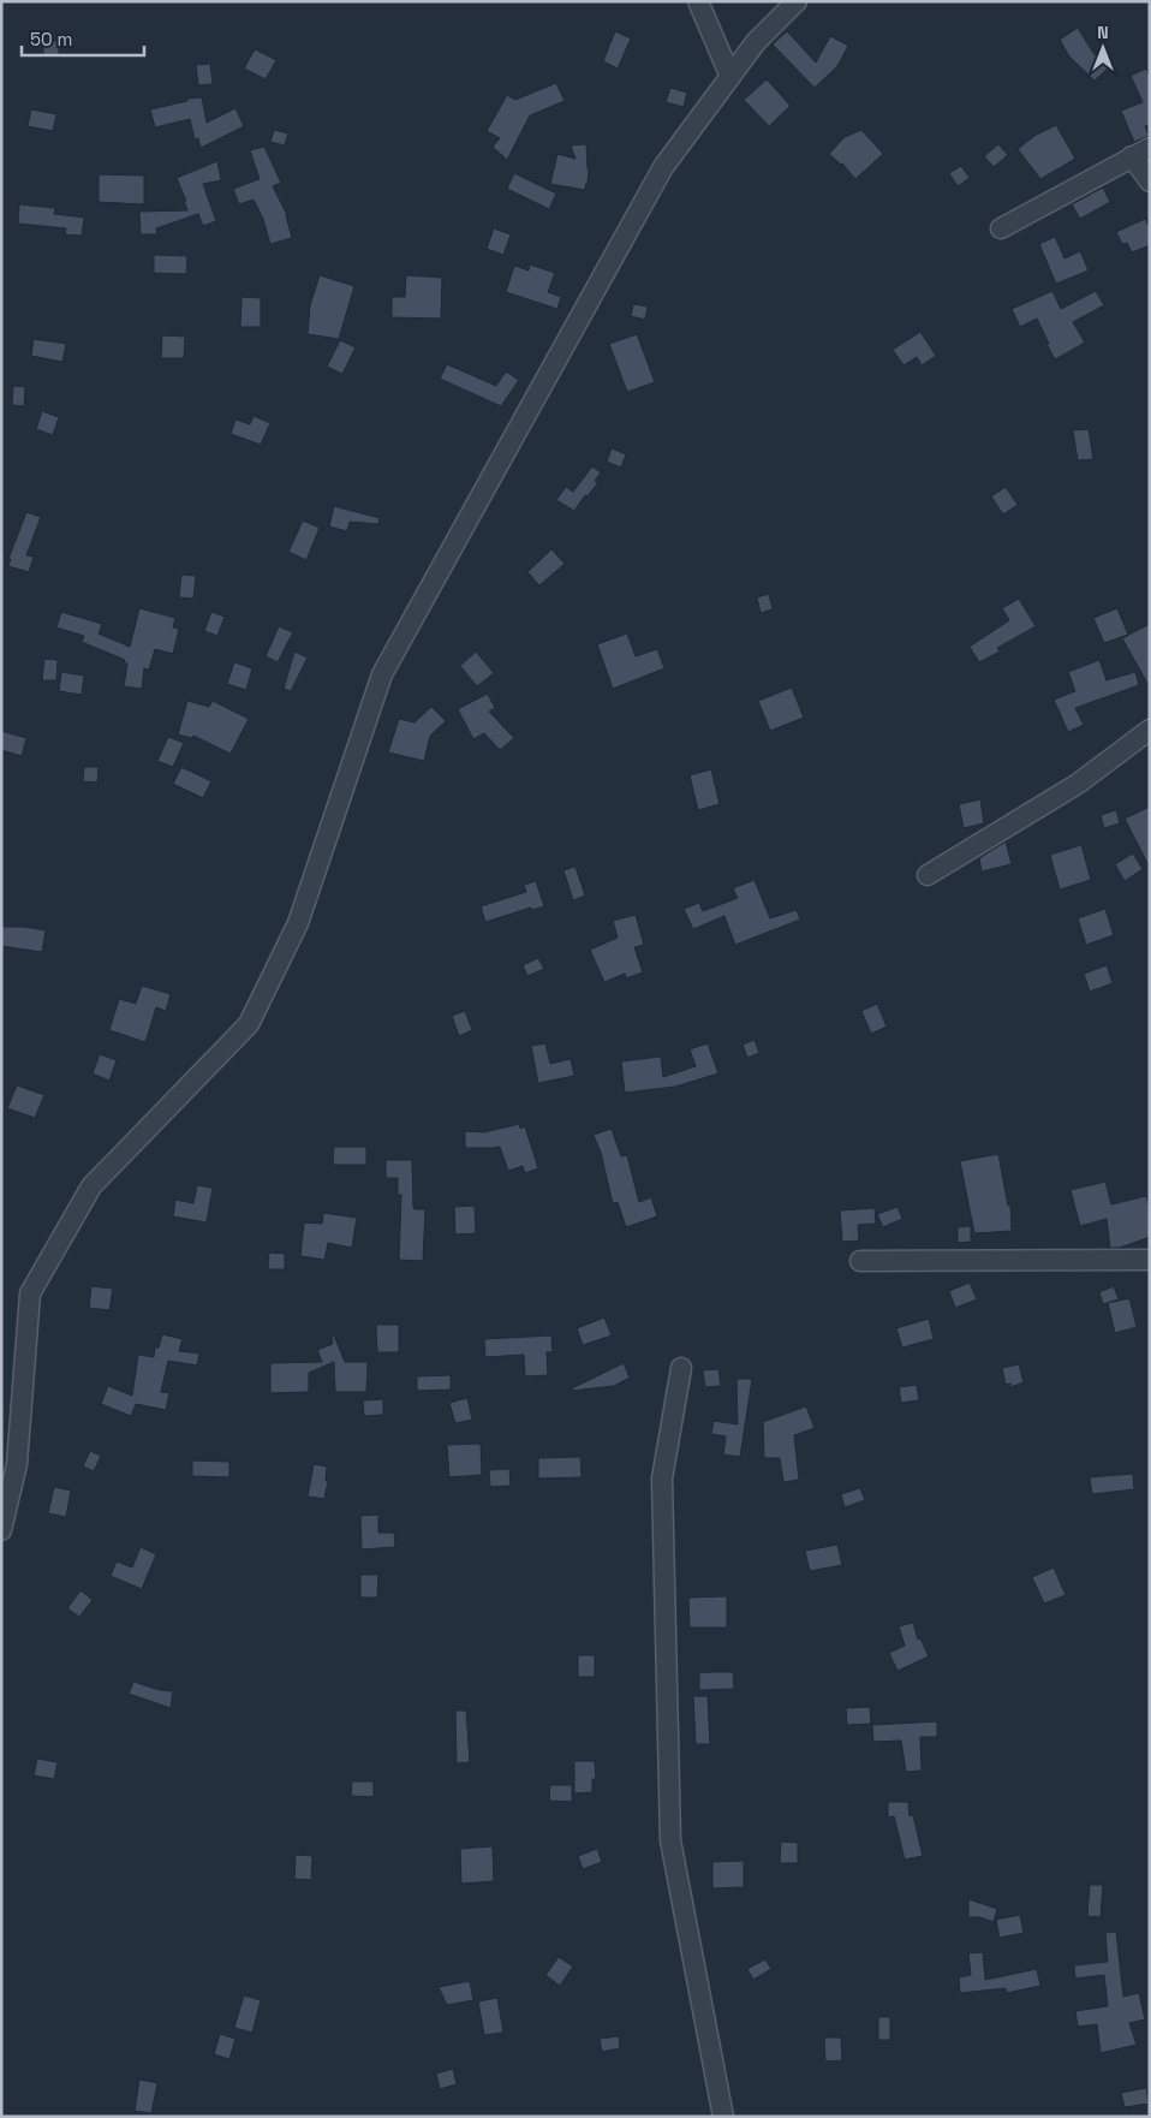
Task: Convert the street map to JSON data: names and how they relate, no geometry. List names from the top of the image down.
{
  "scale_bar": "50 m",
  "north": "top"
}
